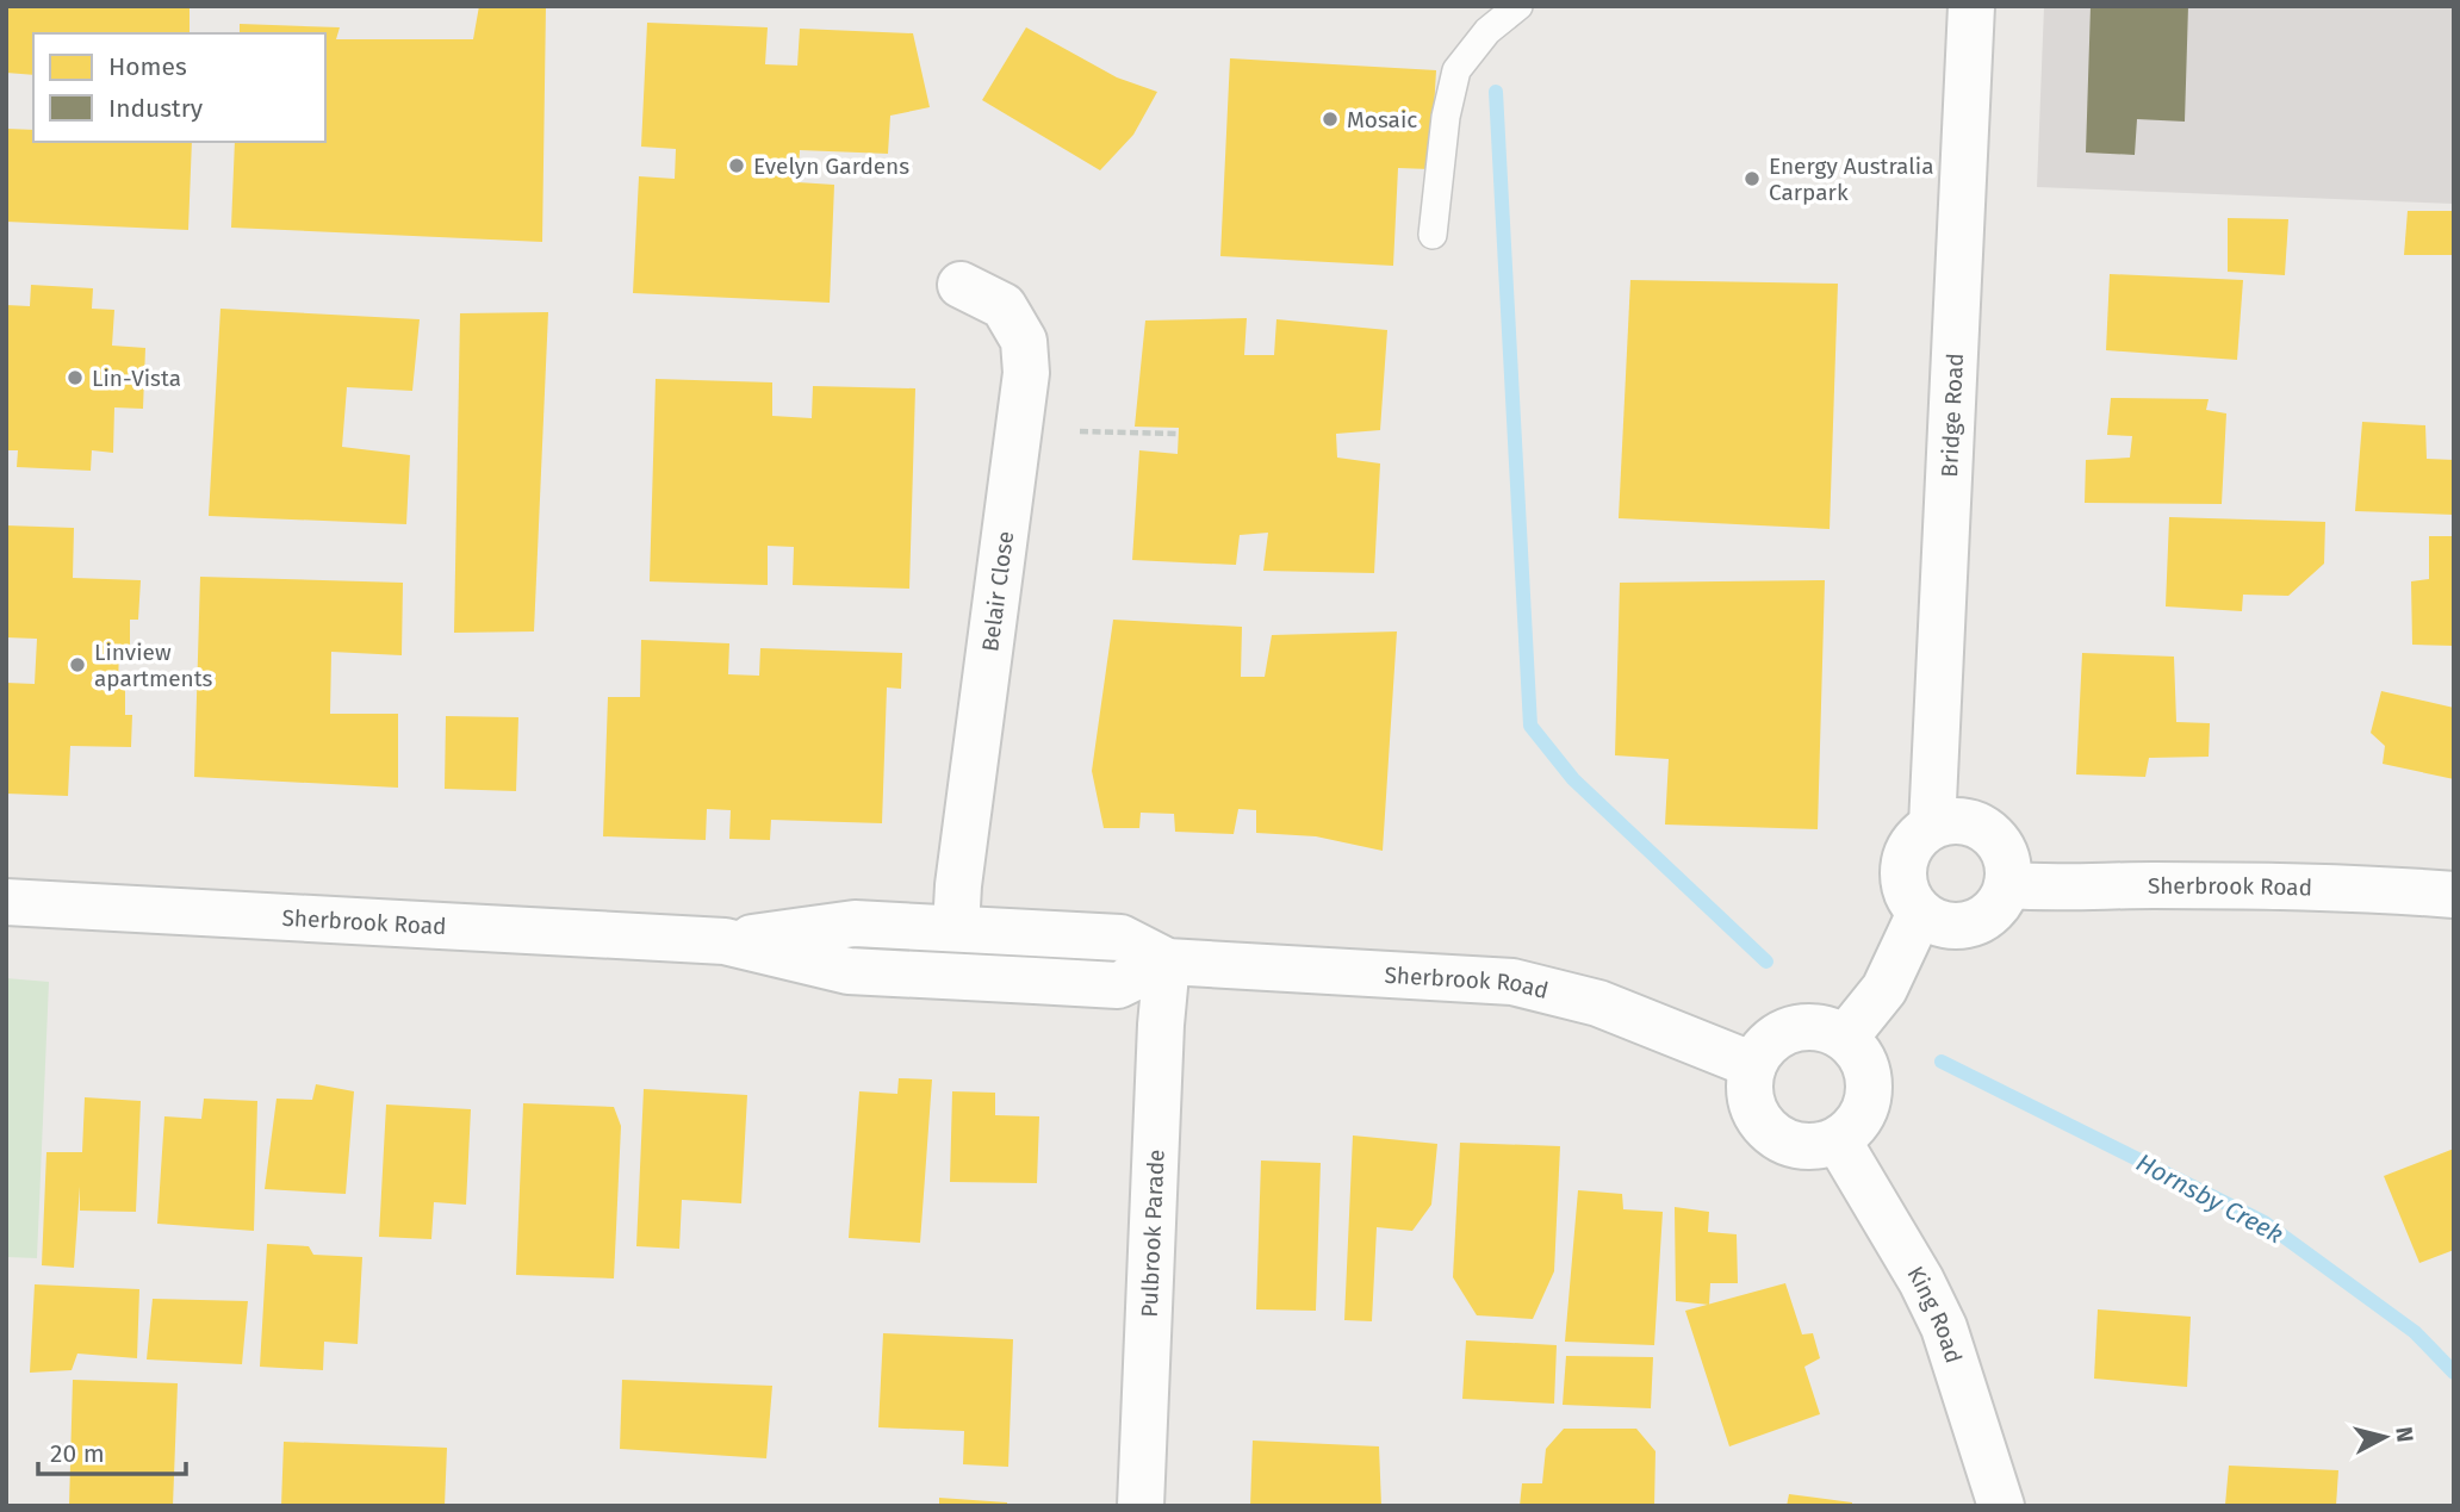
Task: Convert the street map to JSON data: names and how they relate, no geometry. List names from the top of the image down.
{
  "streets": {
    "main road": [
      "Bridge Road",
      "Belair Close",
      "Sherbrook Road",
      "Pulbrook Parade",
      "King Road"
    ]
  },
  "crossings": [
    ["Bridge Road", "Sherbrook Road"],
    ["Belair Close", "Sherbrook Road"],
    ["Sherbrook Road", "Pulbrook Parade"],
    ["Sherbrook Road", "King Road"]
  ],
  "water": ["Hornsby Creek"],
  "places": [
    "Mosaic",
    "Evelyn Gardens",
    "Energy Australia Carpark",
    "Lin-Vista",
    "Linview apartments"
  ],
  "legend": ["Homes", "Industry"],
  "scale_bar": "20 m",
  "north": "right"
}
